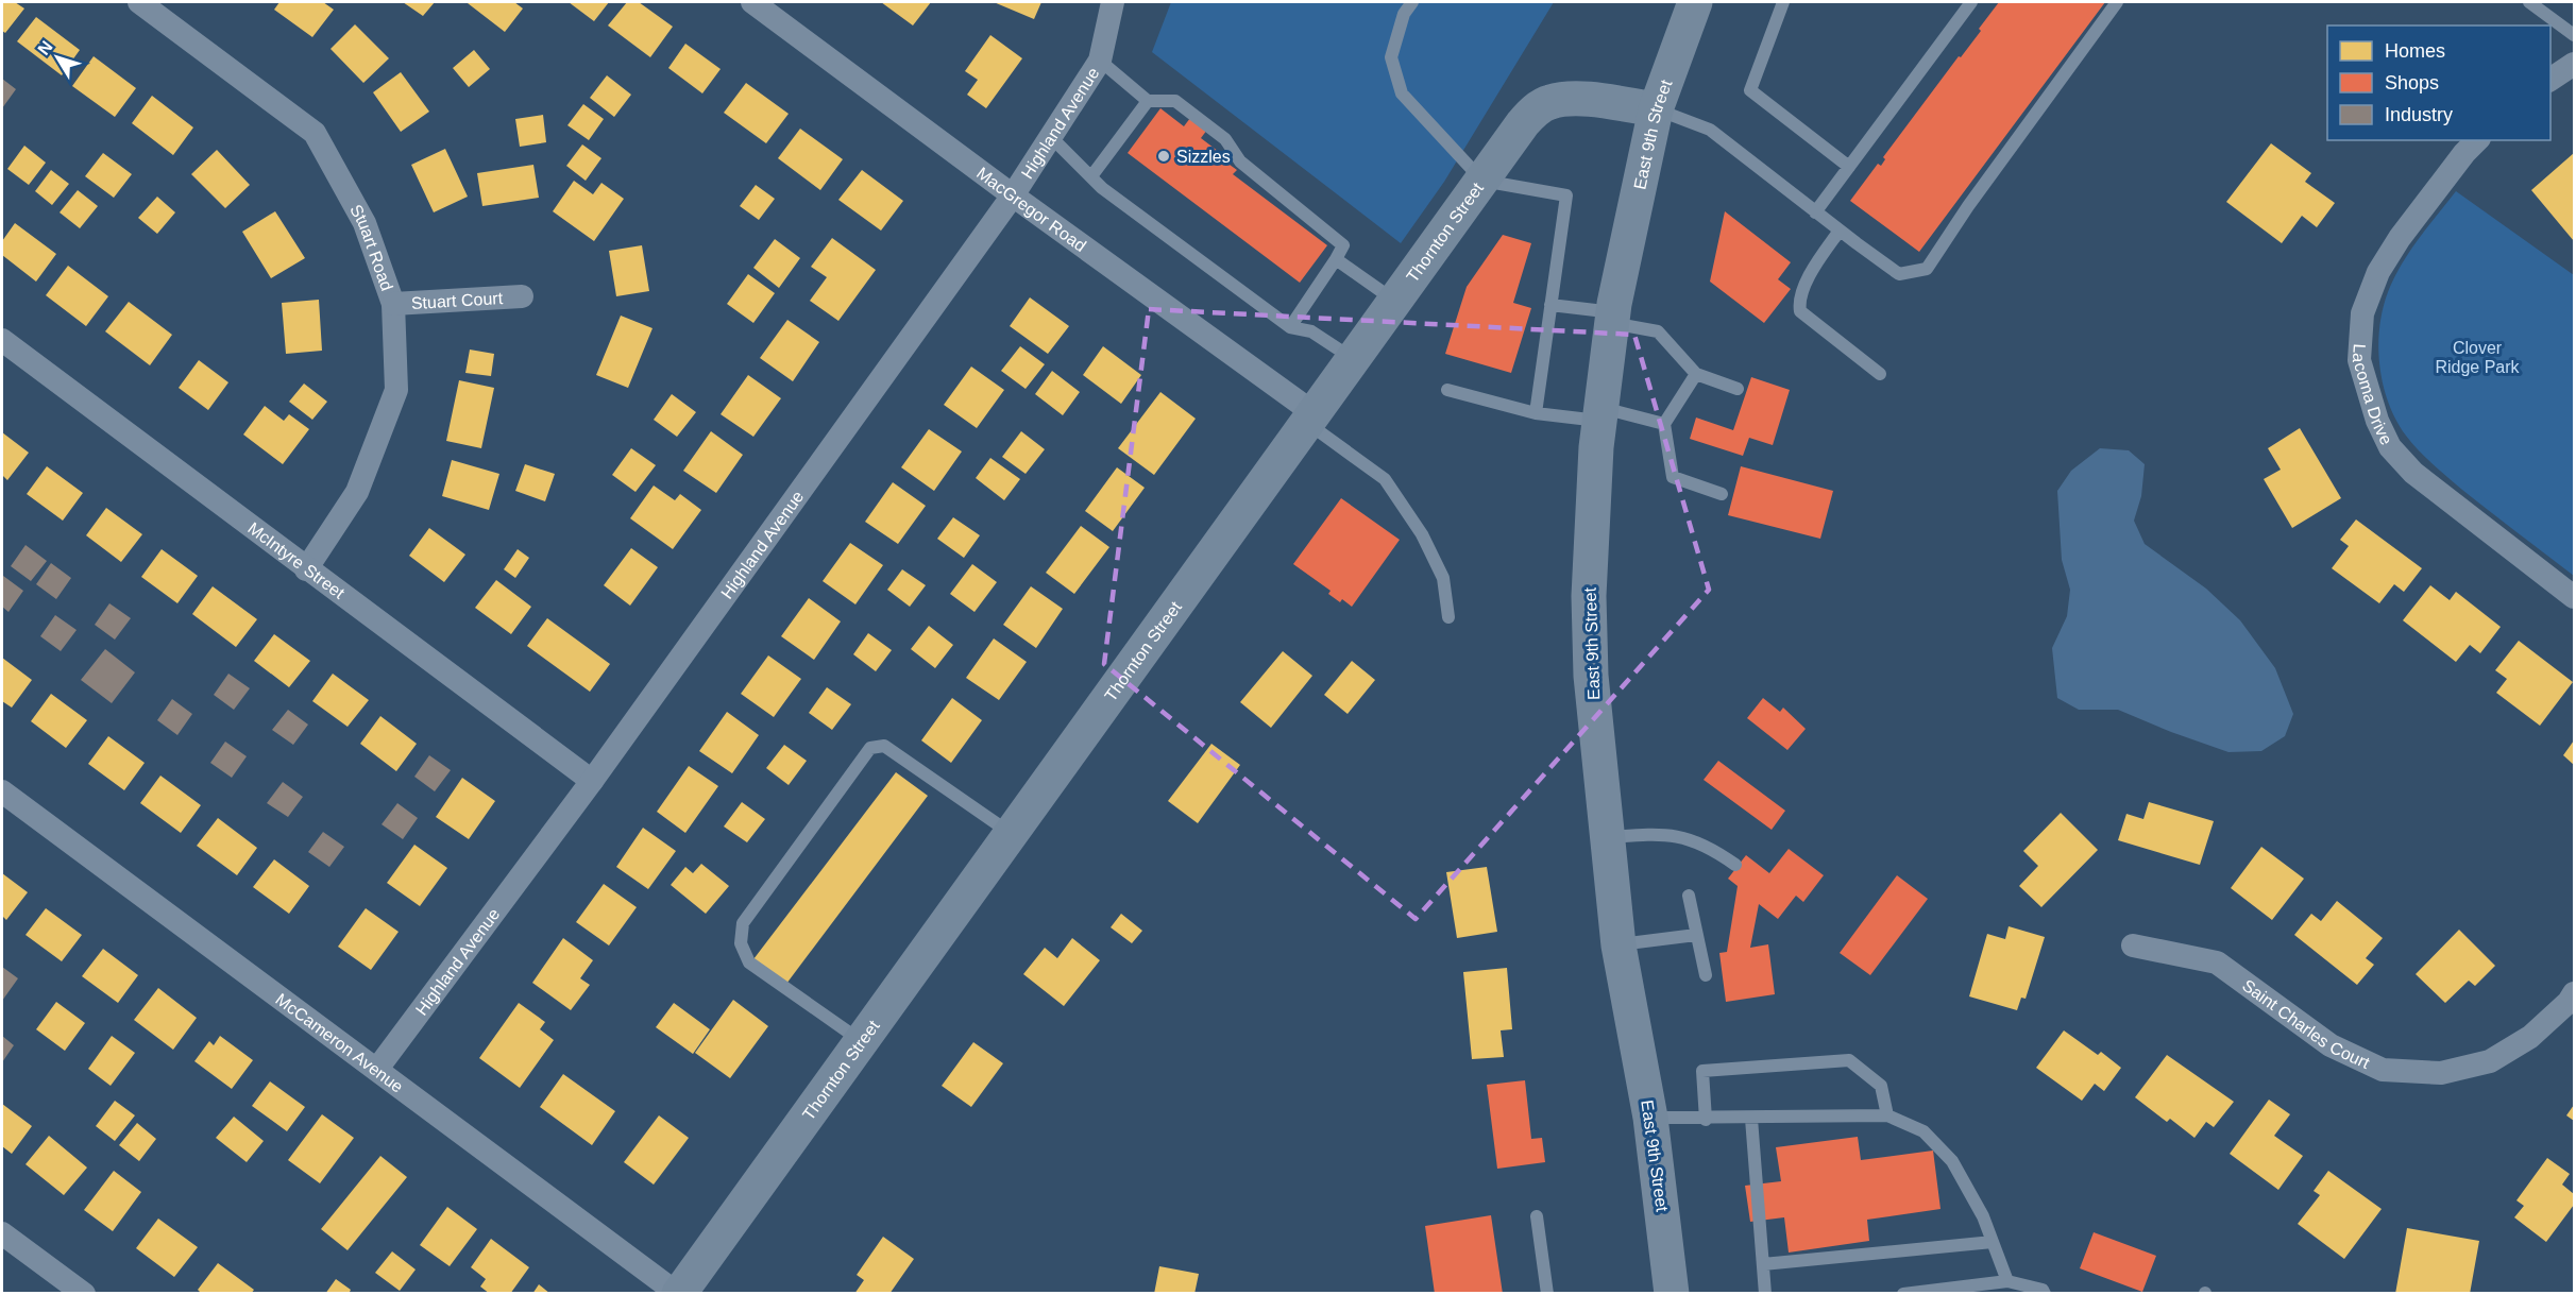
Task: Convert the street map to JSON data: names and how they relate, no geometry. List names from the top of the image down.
{
  "streets": {
    "street": [
      "Highland Avenue",
      "East 9th Street",
      "MacGregor Road",
      "Thornton Street",
      "Stuart Road",
      "Stuart Court",
      "Lacoma Drive",
      "McIntyre Street",
      "Saint Charles Court",
      "McCameron Avenue"
    ]
  },
  "crossings": [
    ["Highland Avenue", "MacGregor Road"],
    ["Highland Avenue", "McIntyre Street"],
    ["Highland Avenue", "McCameron Avenue"],
    ["East 9th Street", "Thornton Street"],
    ["MacGregor Road", "Thornton Street"],
    ["Thornton Street", "McCameron Avenue"],
    ["Stuart Road", "Stuart Court"],
    ["Stuart Road", "McIntyre Street"]
  ],
  "parks": ["Clover Ridge Park"],
  "places": ["Sizzles"],
  "legend": ["Homes", "Shops", "Industry"],
  "north": "top left"
}
